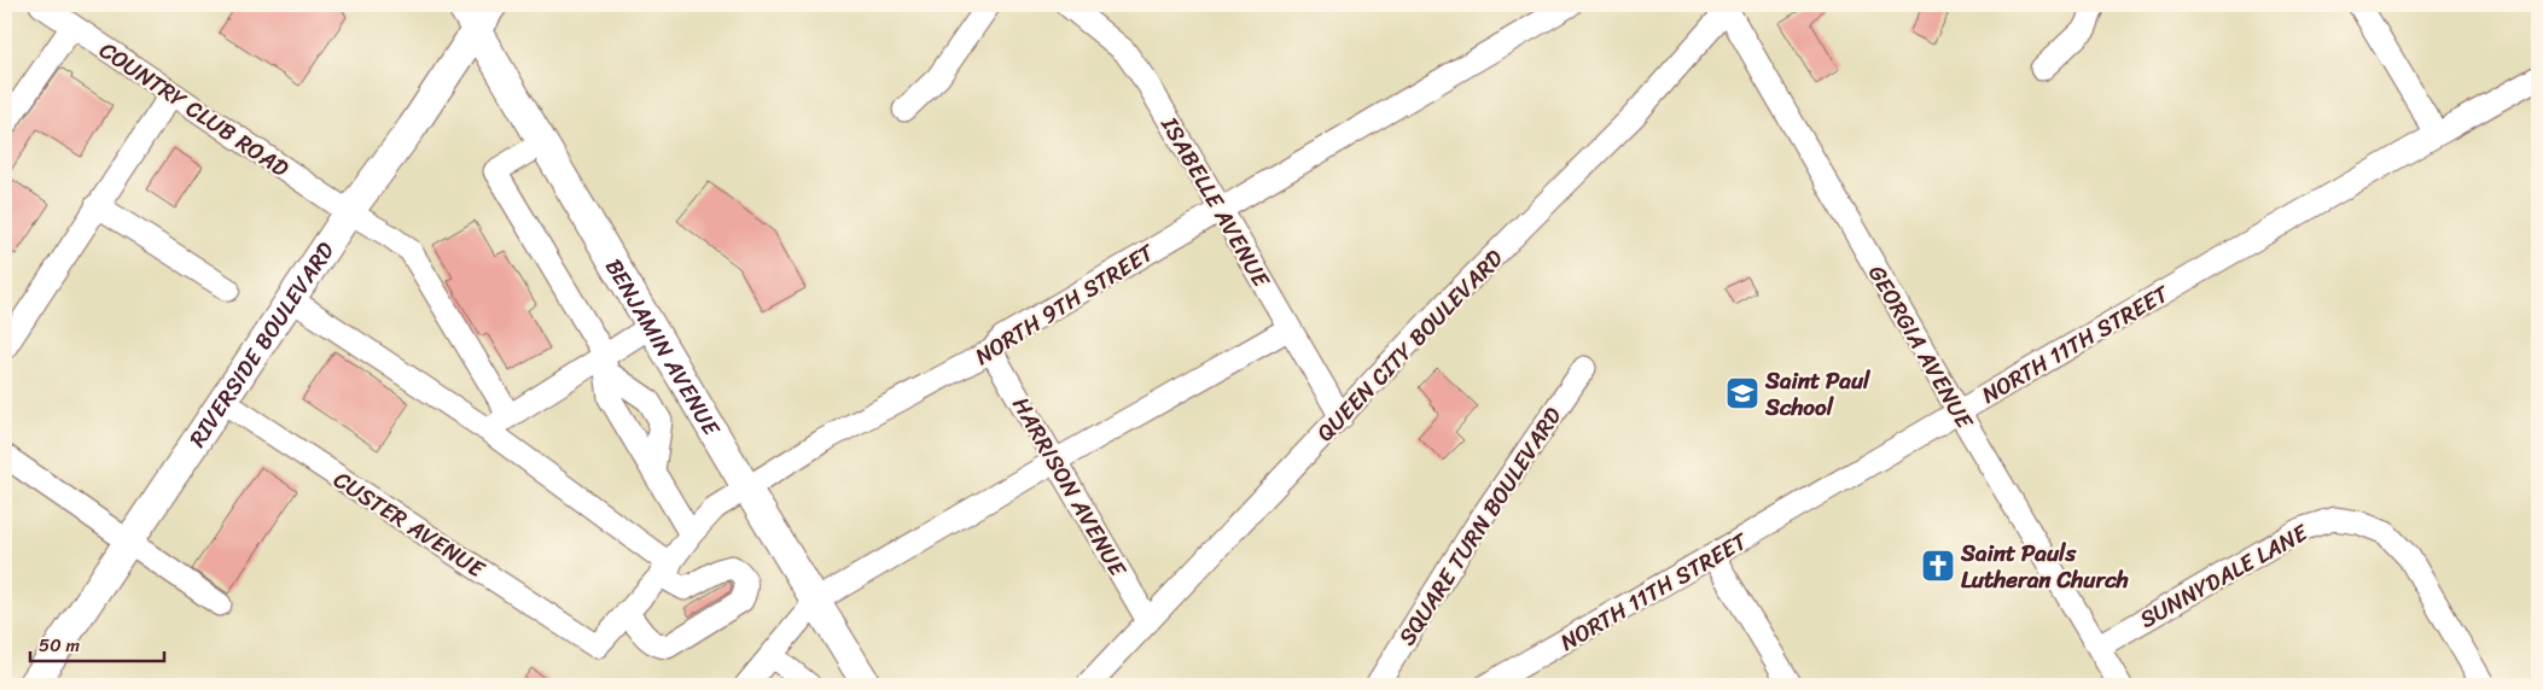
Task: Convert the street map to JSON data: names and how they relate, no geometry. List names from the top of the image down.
{
  "streets": {
    "main road": ["RIVERSIDE BOULEVARD", "BENJAMIN AVENUE"],
    "street": [
      "COUNTRY CLUB ROAD",
      "ISABELLE AVENUE",
      "NORTH 9TH STREET",
      "NORTH 11TH STREET",
      "QUEEN CITY BOULEVARD",
      "GEORGIA AVENUE",
      "HARRISON AVENUE",
      "CUSTER AVENUE",
      "SQUARE TURN BOULEVARD",
      "SUNNYDALE LANE"
    ]
  },
  "crossings": [
    ["COUNTRY CLUB ROAD", "RIVERSIDE BOULEVARD"],
    ["ISABELLE AVENUE", "NORTH 9TH STREET"],
    ["ISABELLE AVENUE", "QUEEN CITY BOULEVARD"],
    ["NORTH 9TH STREET", "BENJAMIN AVENUE"],
    ["NORTH 9TH STREET", "HARRISON AVENUE"],
    ["NORTH 9TH STREET", "CUSTER AVENUE"],
    ["RIVERSIDE BOULEVARD", "BENJAMIN AVENUE"],
    ["RIVERSIDE BOULEVARD", "CUSTER AVENUE"],
    ["NORTH 11TH STREET", "GEORGIA AVENUE"],
    ["QUEEN CITY BOULEVARD", "GEORGIA AVENUE"],
    ["QUEEN CITY BOULEVARD", "HARRISON AVENUE"],
    ["GEORGIA AVENUE", "SUNNYDALE LANE"]
  ],
  "places": {
    "school or university": ["Saint Paul School"],
    "church": ["Saint Pauls Lutheran Church"]
  },
  "scale_bar": "50 m"
}
